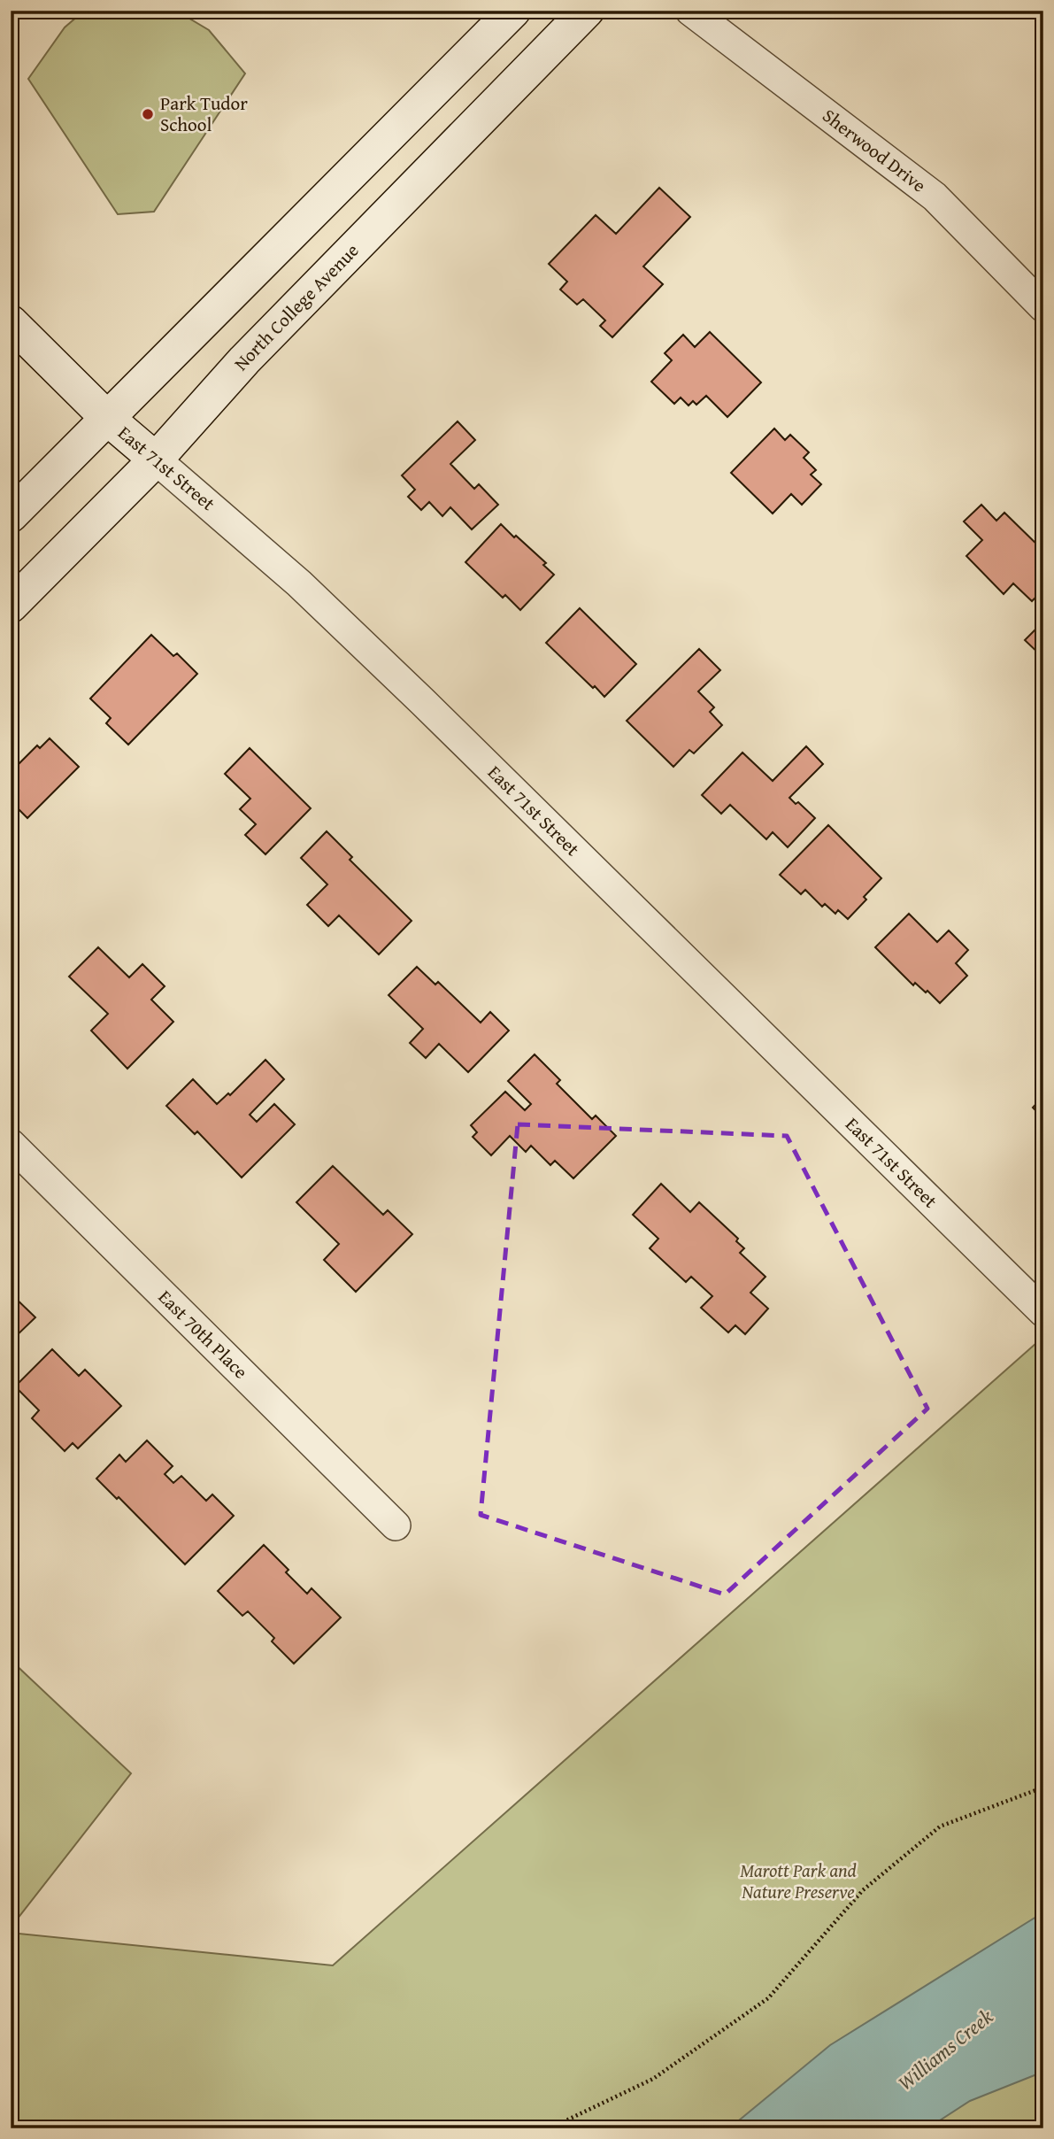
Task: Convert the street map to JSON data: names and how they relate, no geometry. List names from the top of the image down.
{
  "streets": {
    "main road": ["North College Avenue", "East 71st Street"],
    "street": ["Sherwood Drive", "East 70th Place"]
  },
  "crossings": [
    ["North College Avenue", "East 71st Street"]
  ],
  "water": ["Williams Creek"],
  "parks": ["Marott Park and Nature Preserve"],
  "places": ["Park Tudor School"]
}
